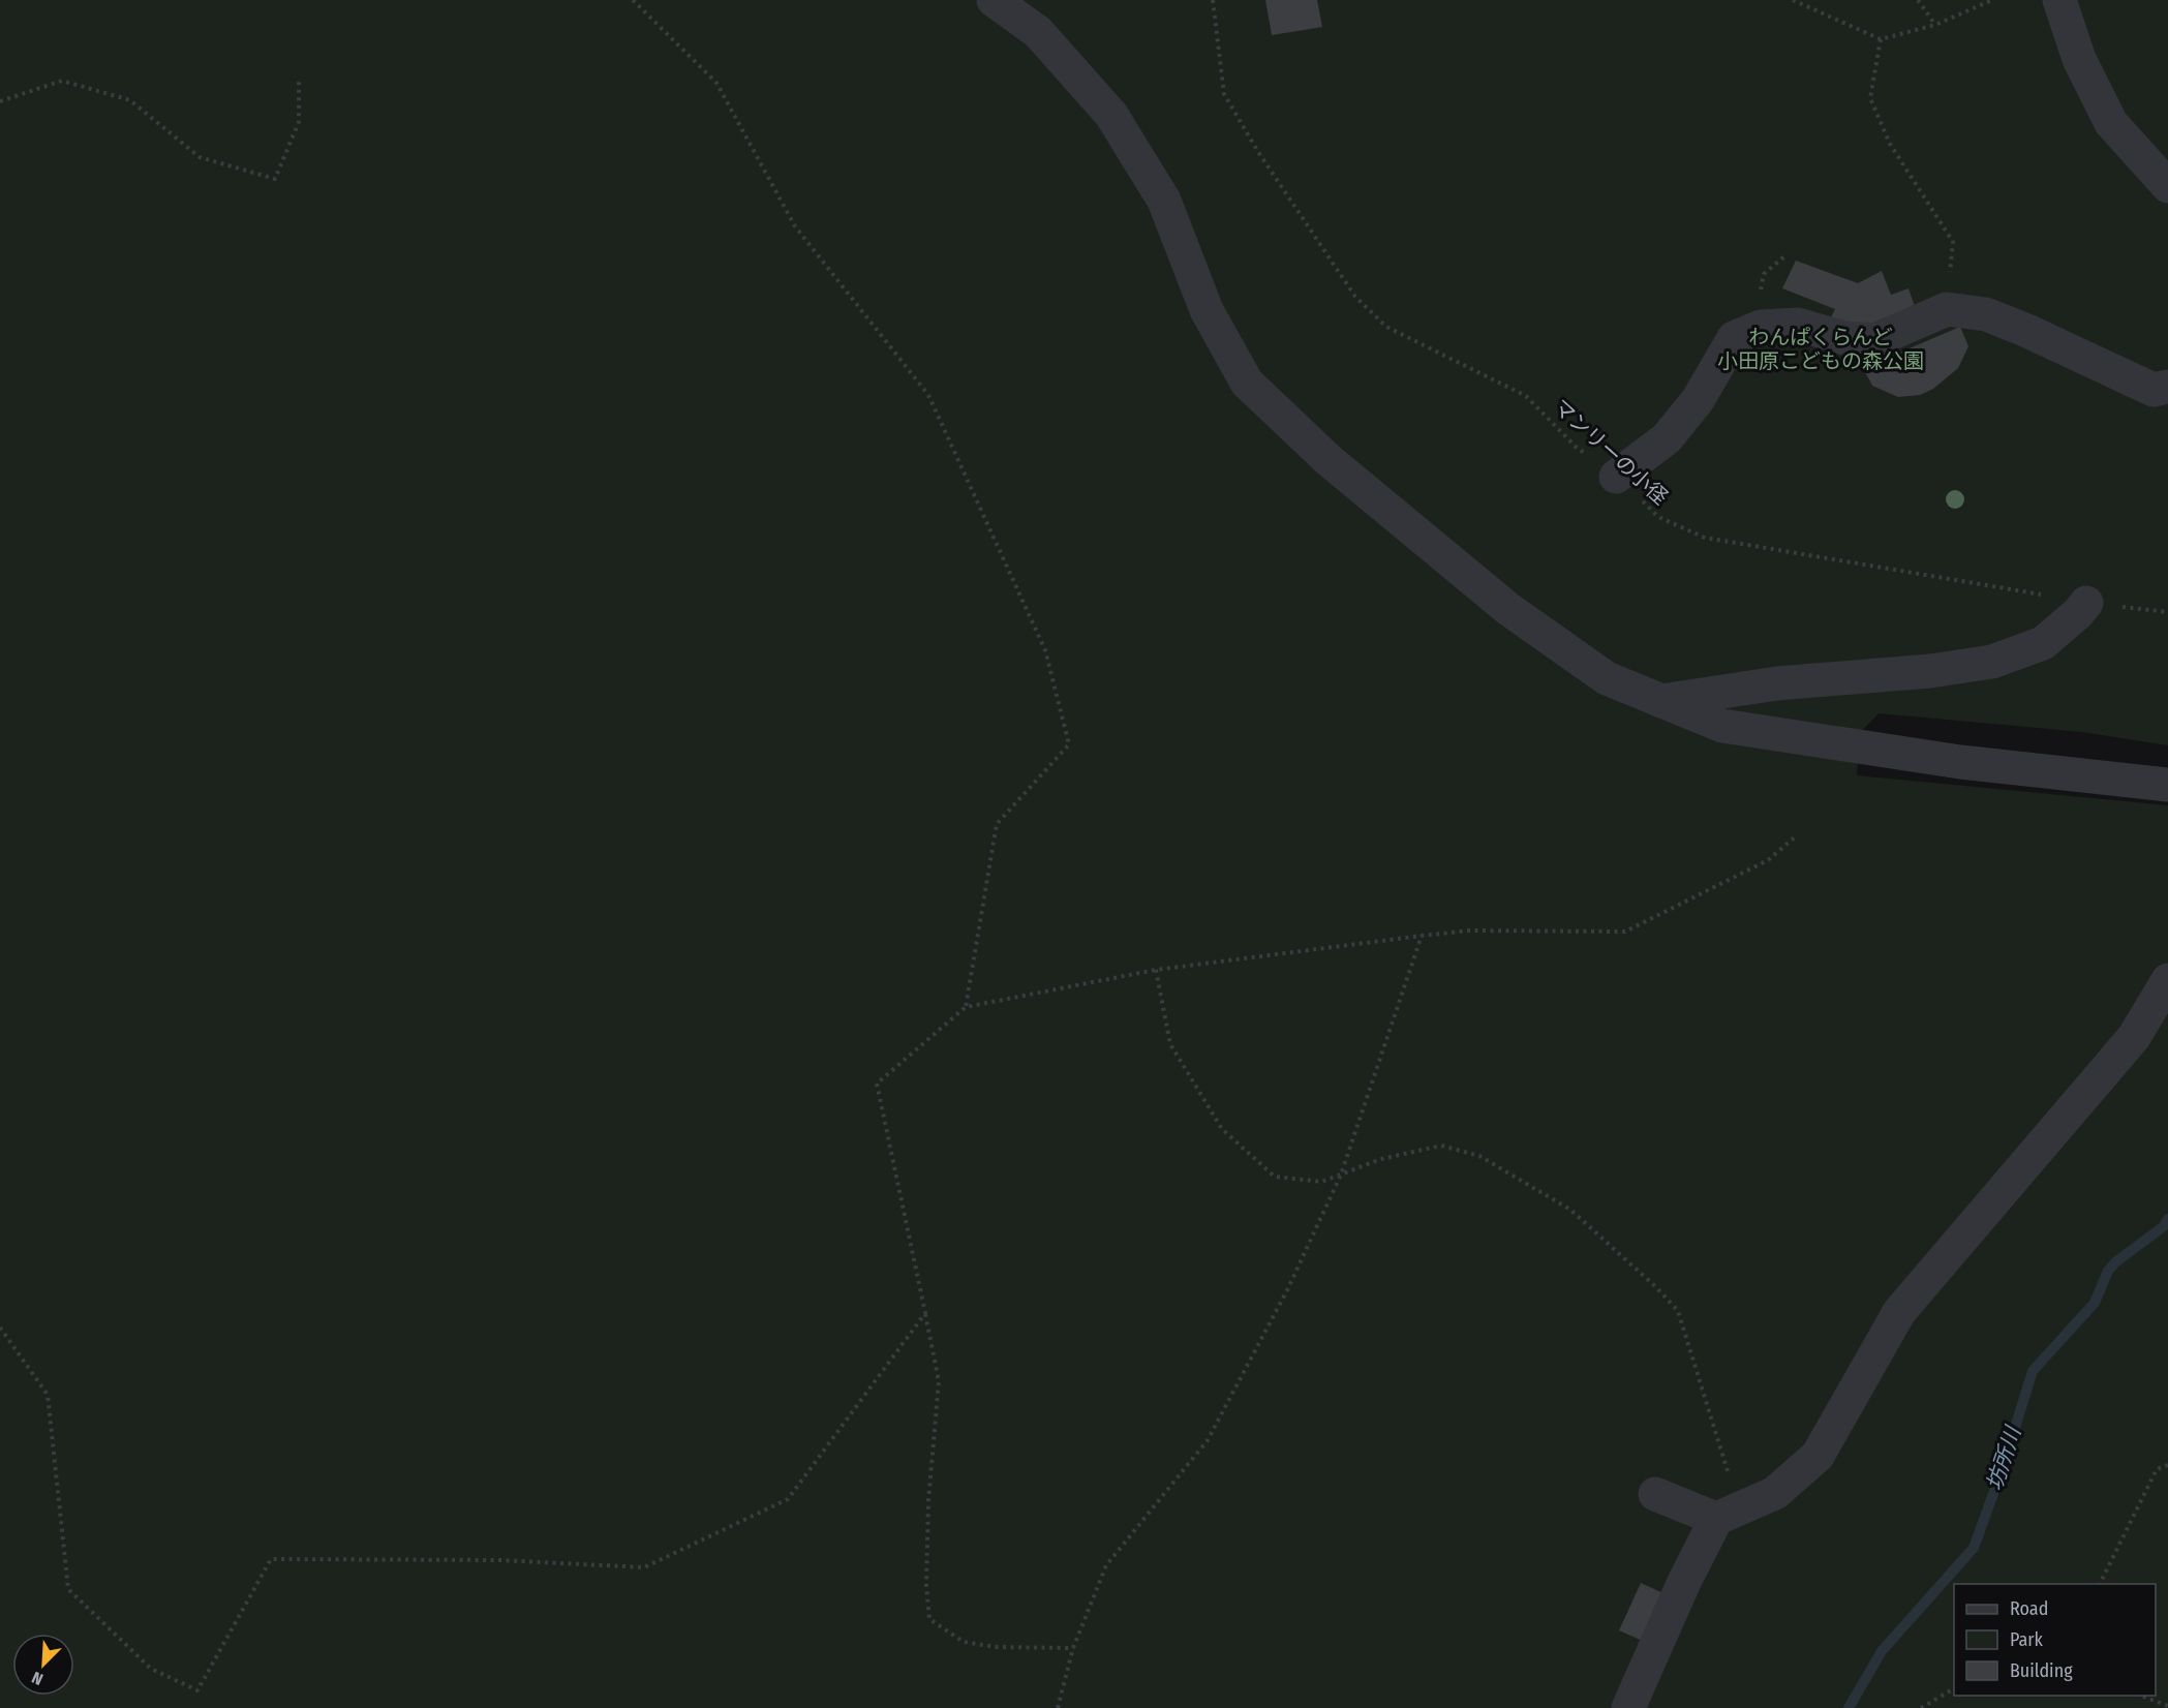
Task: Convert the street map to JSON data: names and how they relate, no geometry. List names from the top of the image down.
{
  "streets": {
    "path": ["マンリーの小径"]
  },
  "water": ["坊所川"],
  "parks": ["わんぱくらんど 小田原こどもの森公園"],
  "legend": ["Road", "Park", "Building"],
  "north": "bottom left"
}
